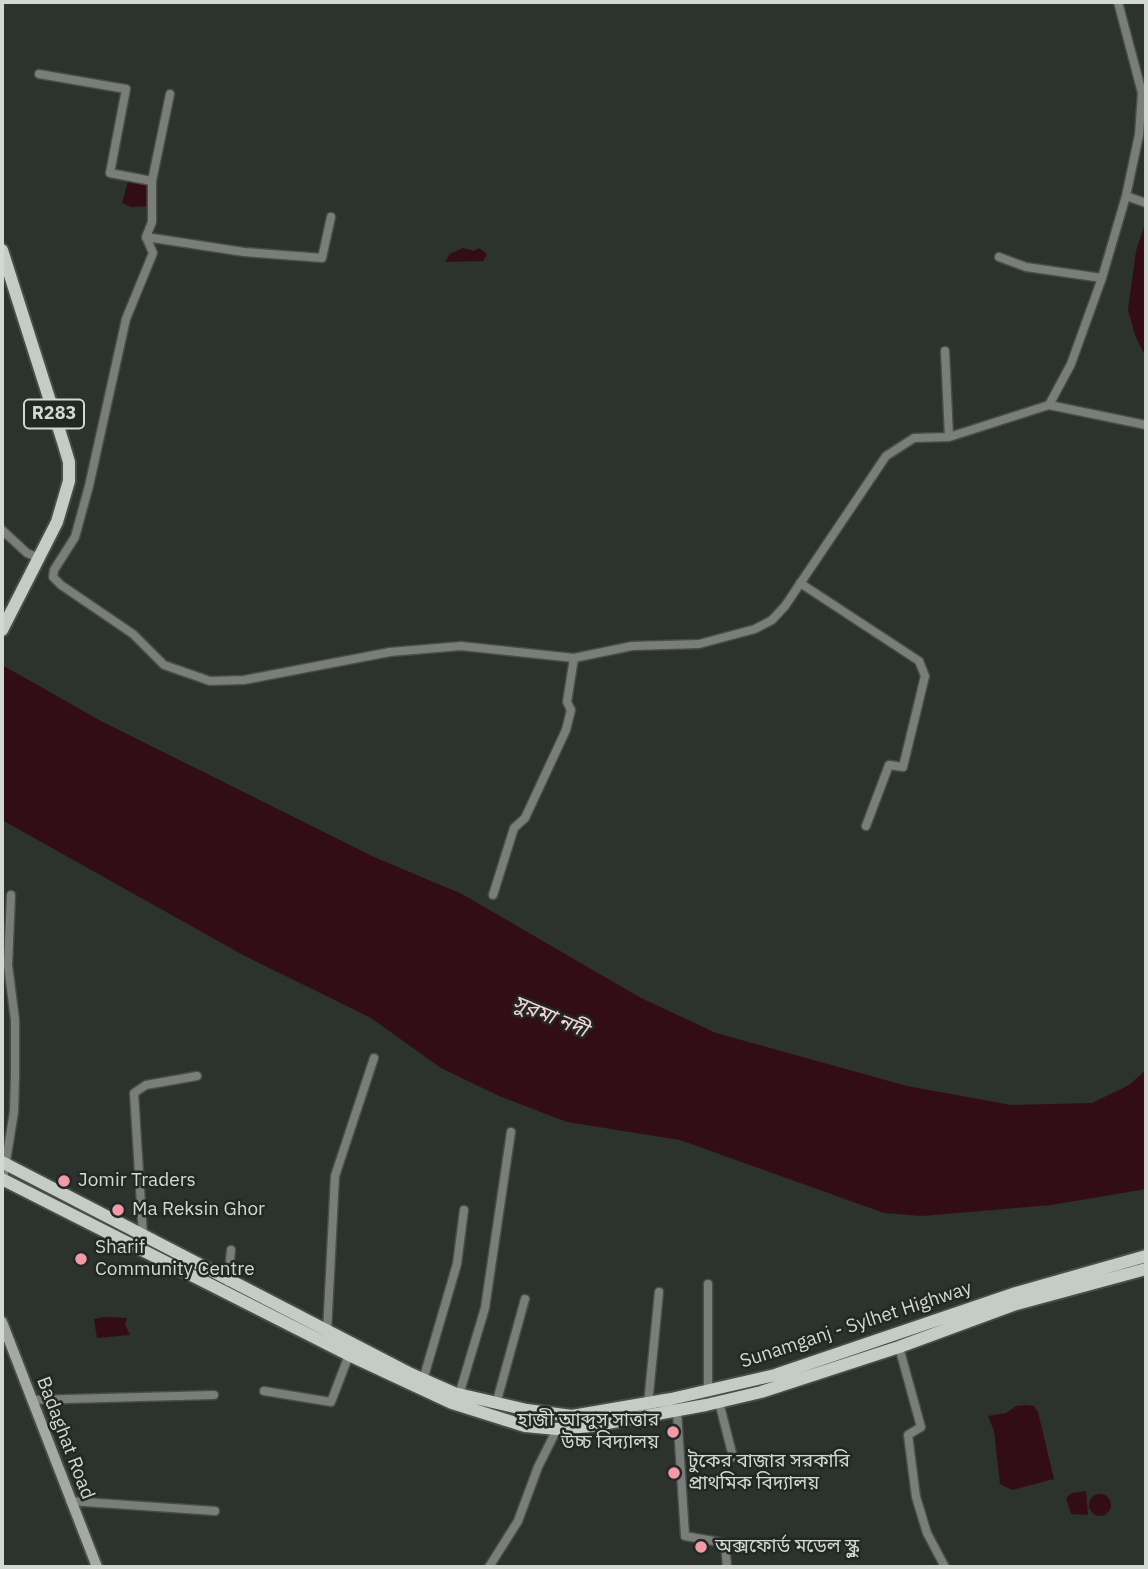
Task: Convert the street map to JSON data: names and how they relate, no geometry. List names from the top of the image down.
{
  "streets": {
    "main road": ["R283", "Sunamganj - Sylhet Highway", "Badaghat Road"]
  },
  "water": ["সুরমা নদী"],
  "places": [
    "Jomir Traders",
    "Ma Reksin Ghor",
    "Sharif Community Centre",
    "হাজী আব্দুস সাত্তার উচ্চ বিদ্যালয়",
    "টুকের বাজার সরকারি প্রাথমিক বিদ্যালয়",
    "অক্সফোর্ড মডেল স্কুল"
  ]
}
